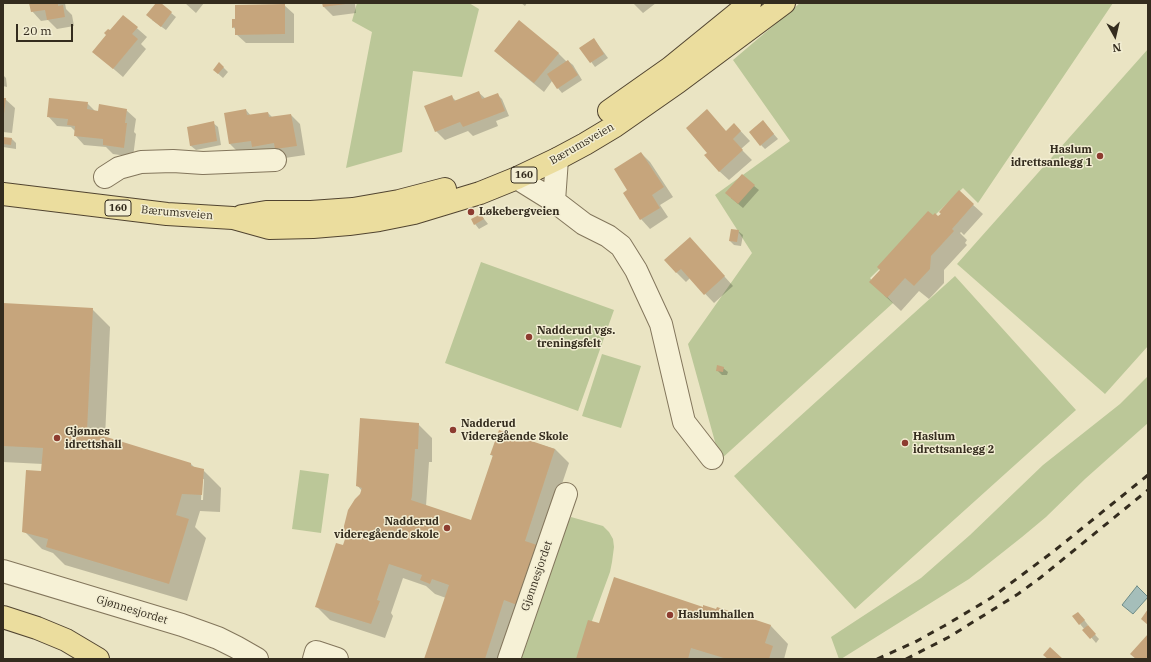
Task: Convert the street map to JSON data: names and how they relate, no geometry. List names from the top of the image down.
{
  "streets": {
    "main road": ["Bærumsveien", "160"],
    "street": ["Gjønnesjordet"]
  },
  "places": [
    "Haslum idrettsanlegg 1",
    "Løkebergveien",
    "Nadderud vgs. treningsfelt",
    "Nadderud Videregående Skole",
    "Gjønnes idrettshall",
    "Haslum idrettsanlegg 2",
    "Nadderud videregående skole",
    "Haslumhallen"
  ],
  "scale_bar": "20 m",
  "north": "bottom"
}
